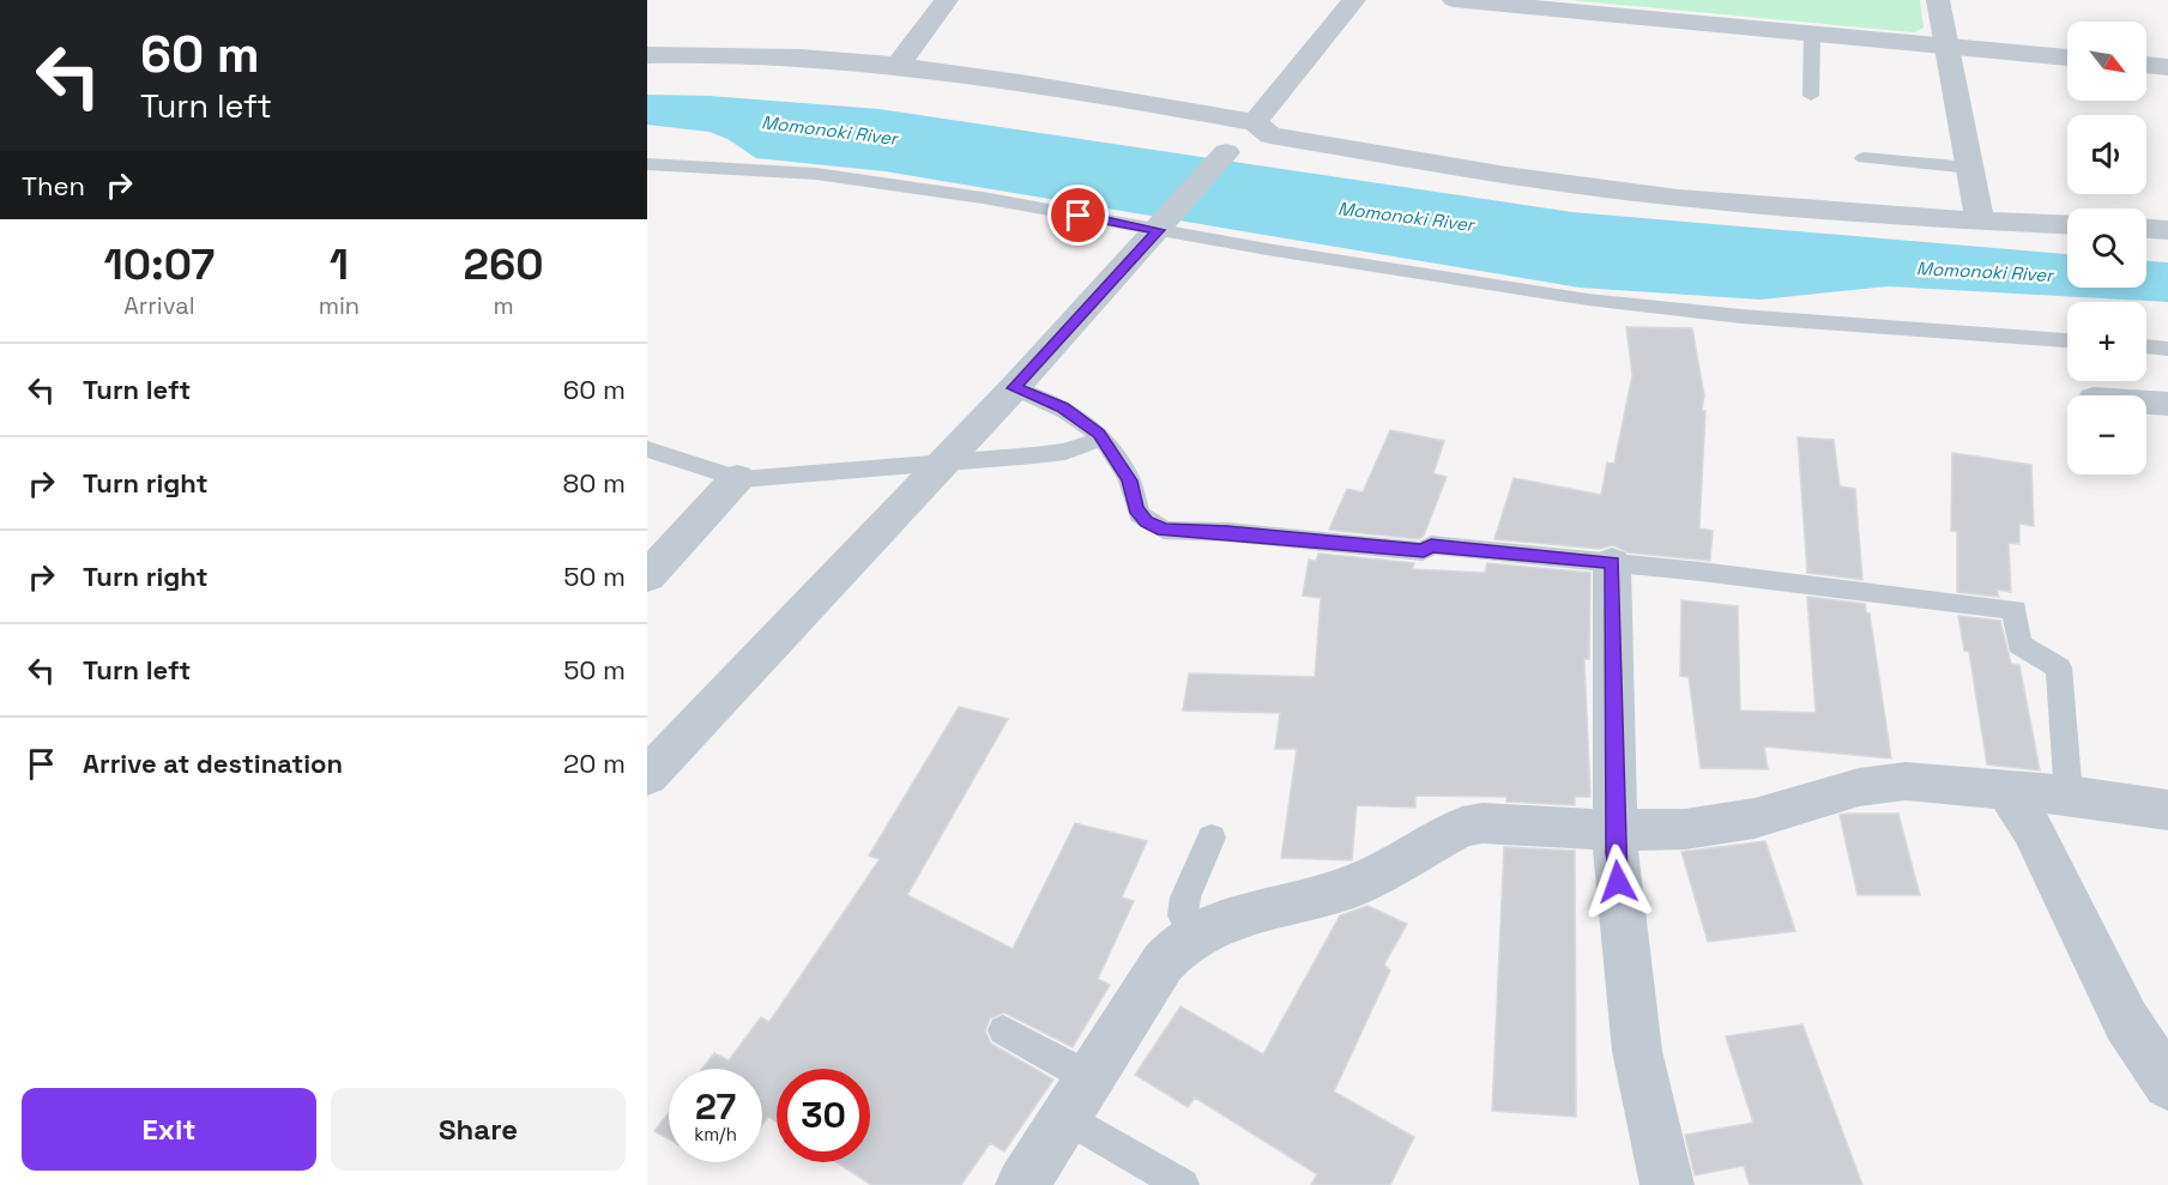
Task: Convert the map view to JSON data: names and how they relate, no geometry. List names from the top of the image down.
{
  "water": ["Momonoki River"],
  "north": "bottom right",
  "page": {
    "turn": ["60 m", "Turn left"],
    "map_buttons": ["+", "−"],
    "then": "Then",
    "eta": [
      "10:07",
      "Arrival",
      "1",
      "min",
      "260",
      "m"
    ],
    "list": [
      {
        "name": "Turn left",
        "value": "60 m"
      },
      {
        "name": "Turn right",
        "value": "80 m"
      },
      {
        "name": "Turn right",
        "value": "50 m"
      },
      {
        "name": "Turn left",
        "value": "50 m"
      },
      {
        "name": "Arrive at destination",
        "value": "20 m"
      }
    ],
    "speed": "27 km/h",
    "limit": "30",
    "buttons": ["Exit", "Share"]
  }
}
